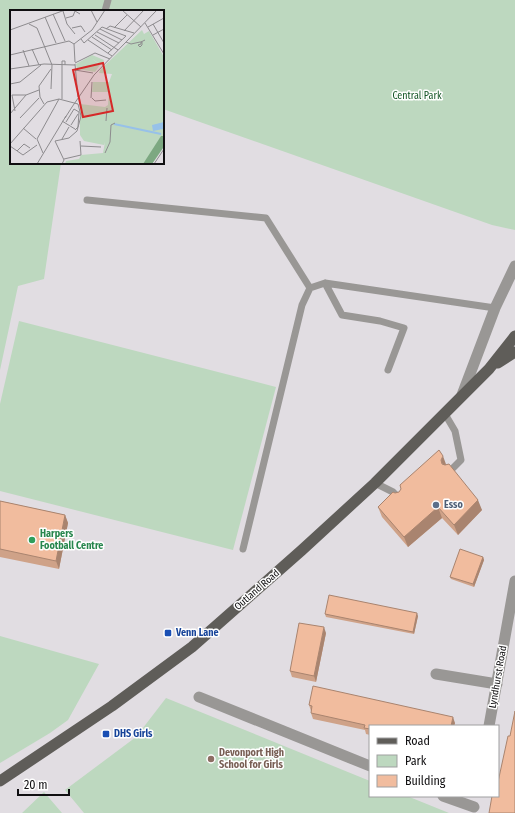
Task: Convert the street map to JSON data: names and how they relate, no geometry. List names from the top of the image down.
{
  "streets": {
    "main road": ["Outland Road"],
    "street": ["Lyndhurst Road"]
  },
  "parks": ["Central Park"],
  "places": {
    "other": ["Esso", "Harpers Football Centre", "Devonport High School for Girls"],
    "transit": ["Venn Lane", "DHS Girls"]
  },
  "legend": ["Road", "Park", "Building"],
  "scale_bar": "20 m"
}
